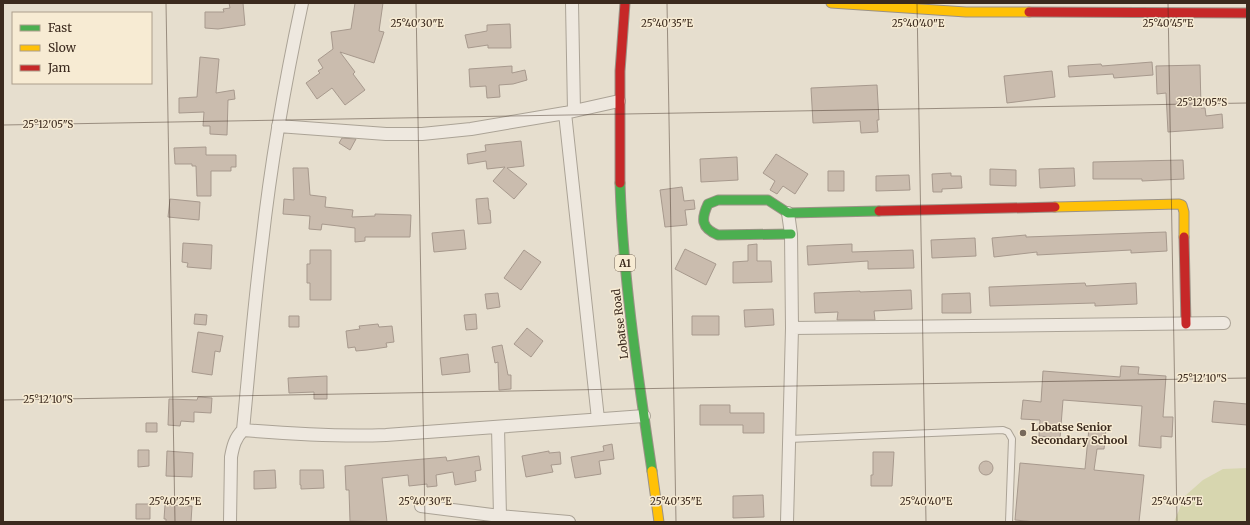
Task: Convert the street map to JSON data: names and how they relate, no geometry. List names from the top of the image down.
{
  "streets": {
    "main road": ["A1", "Lobatse Road"]
  },
  "places": ["Lobatse Senior Secondary School"],
  "legend": ["Fast", "Slow", "Jam"],
  "coordinates": [
    "25°40'30\"E",
    "25°40'35\"E",
    "25°40'40\"E",
    "25°40'45\"E",
    "25°12'05\"S",
    "25°12'10\"S",
    "25°40'25\"E"
  ]
}
